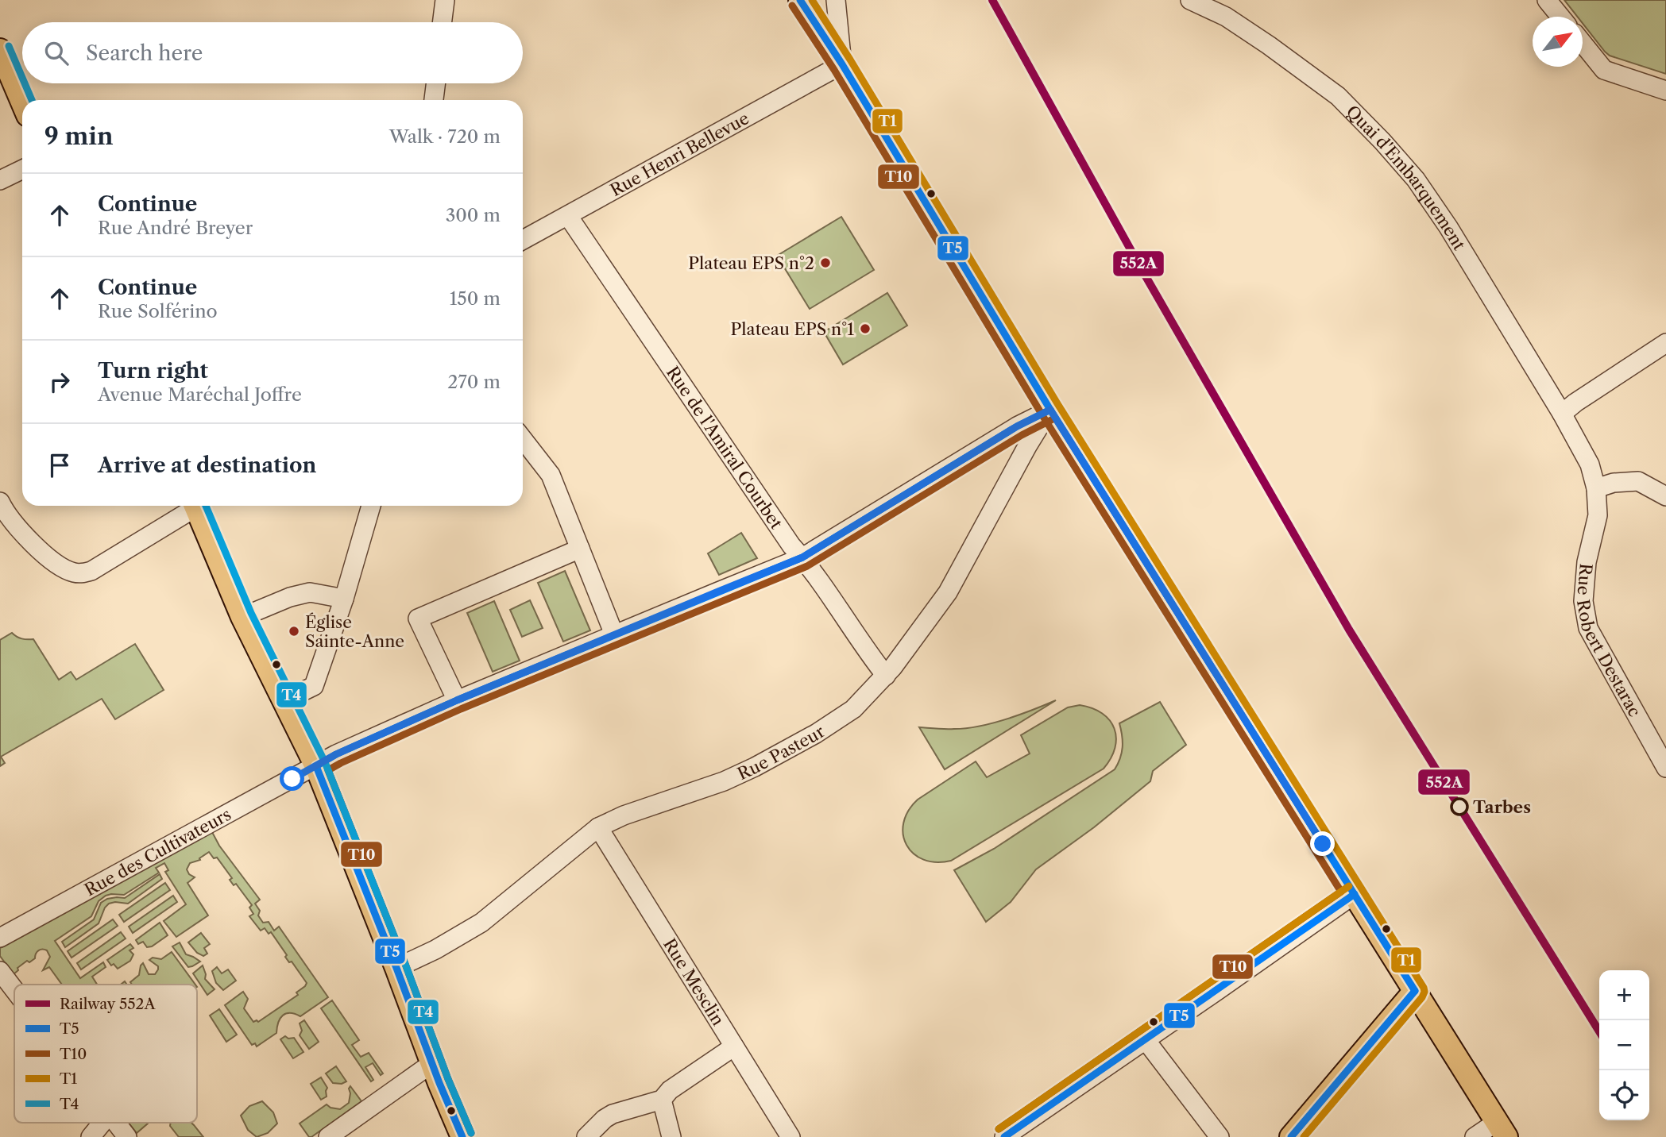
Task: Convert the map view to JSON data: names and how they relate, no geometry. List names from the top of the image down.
{
  "streets": {
    "street": [
      "Rue Henri Bellevue",
      "Quai d'Embarquement",
      "Rue de l'Amiral Courbet",
      "Rue Robert Destarac",
      "Rue Pasteur",
      "Rue des Cultivateurs",
      "Rue Mesclin"
    ]
  },
  "crossings": [
    ["Rue Henri Bellevue", "Rue de l'Amiral Courbet"],
    ["Quai d'Embarquement", "Rue Robert Destarac"],
    ["Rue de l'Amiral Courbet", "Rue Pasteur"],
    ["Rue de l'Amiral Courbet", "Rue des Cultivateurs"],
    ["Rue Pasteur", "Rue des Cultivateurs"],
    ["Rue Pasteur", "Rue Mesclin"]
  ],
  "places": [
    "Plateau EPS n°2",
    "Plateau EPS n°1",
    "Église Sainte-Anne",
    "Tarbes"
  ],
  "lines": [
    "rail line 552A",
    "transit line T5",
    "transit line T1",
    "transit line T10",
    "transit line T4"
  ],
  "legend": [
    "Railway 552A",
    "T5",
    "T10",
    "T1",
    "T4"
  ],
  "north": "top right",
  "page": {
    "search": "Search here",
    "heading": ["9 min", "Walk · 720 m"],
    "list": [
      ["Continue", "Rue André Breyer", "300 m"],
      ["Continue", "Rue Solférino", "150 m"],
      ["Turn right", "Avenue Maréchal Joffre", "270 m"],
      "Arrive at destination"
    ],
    "map_buttons": ["+", "−"]
  }
}
